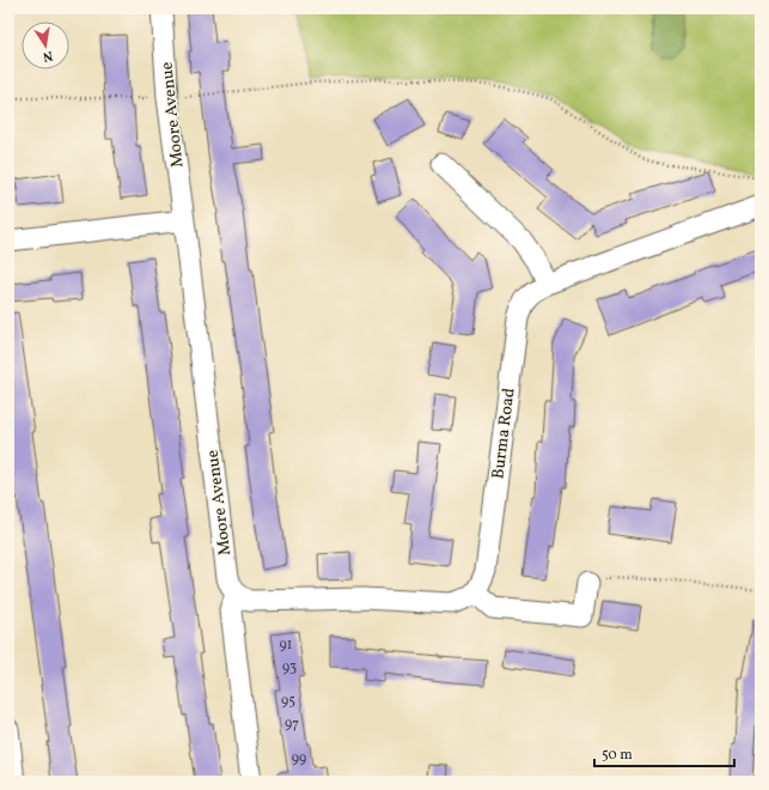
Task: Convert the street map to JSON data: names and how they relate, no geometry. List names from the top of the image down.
{
  "streets": {
    "street": ["Moore Avenue", "Burma Road"]
  },
  "house_numbers": [
    "91",
    "93",
    "95",
    "97",
    "99"
  ],
  "scale_bar": "50 m",
  "north": "bottom"
}
